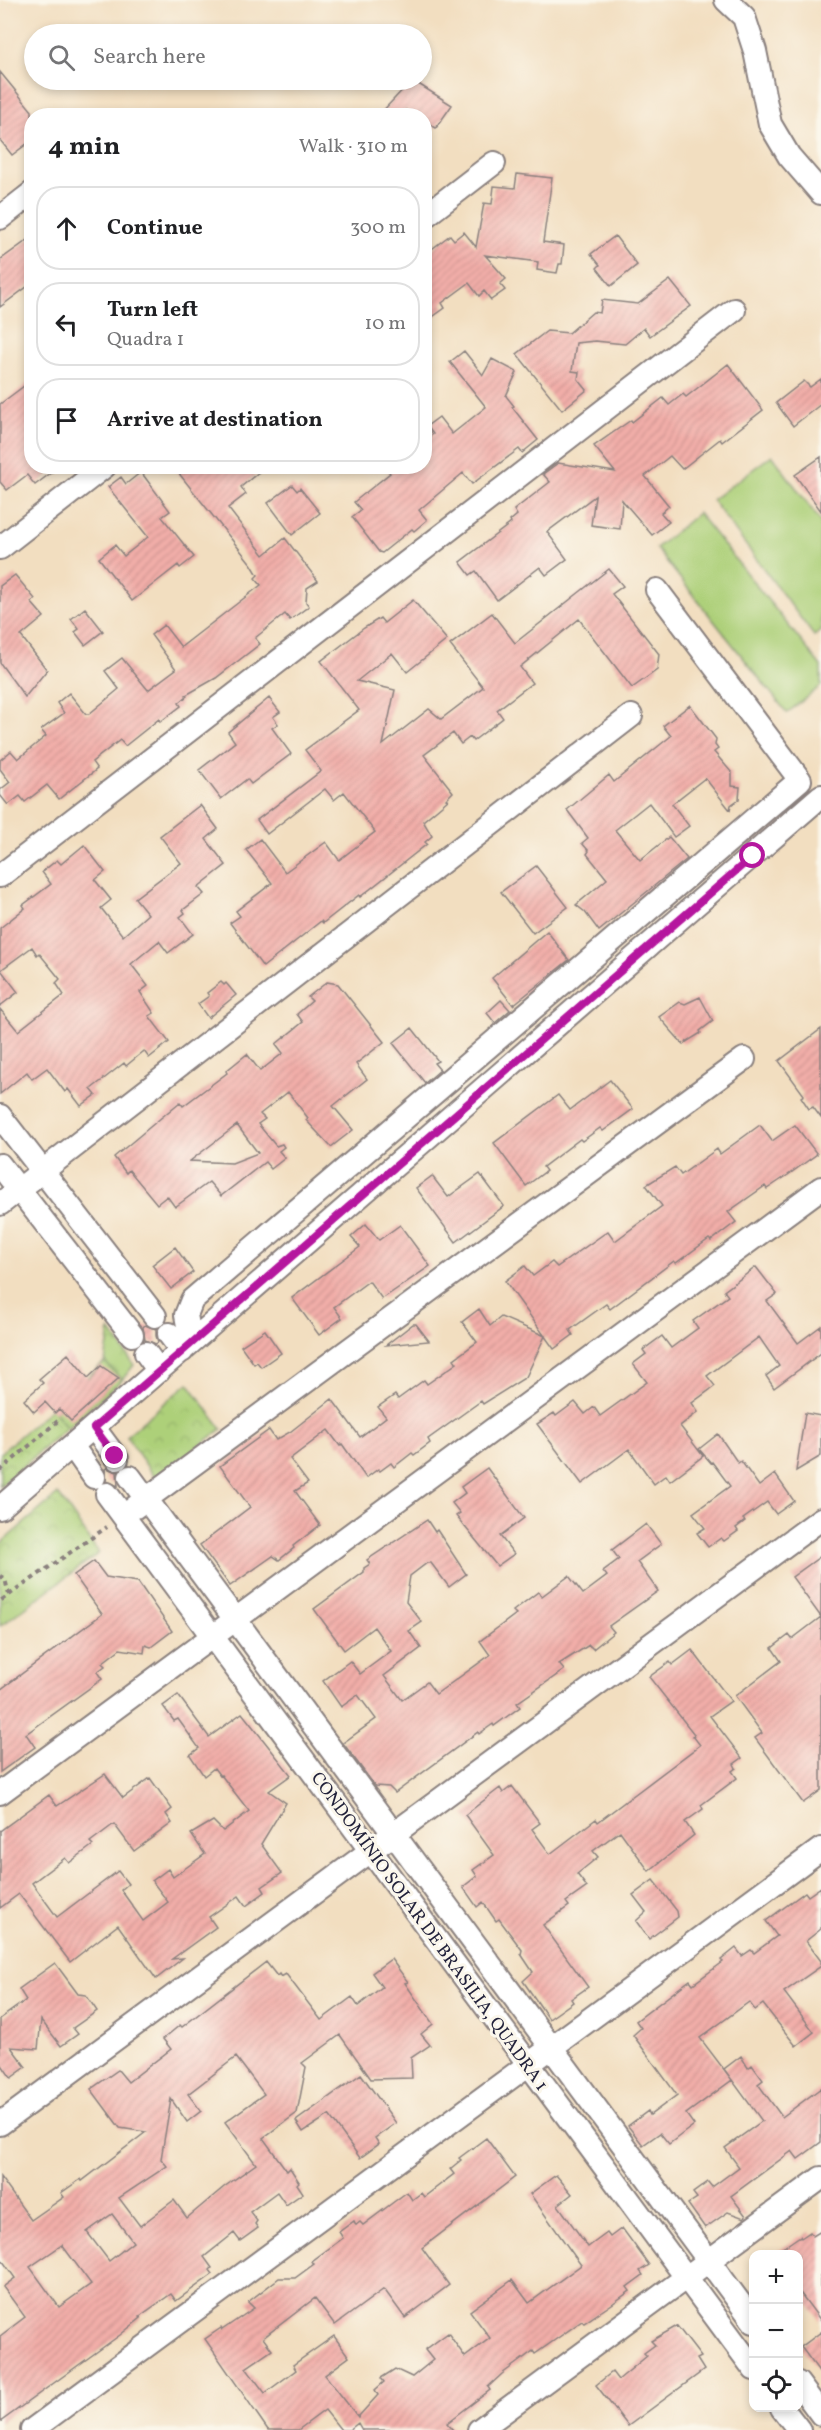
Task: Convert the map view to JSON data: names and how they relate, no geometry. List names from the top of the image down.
{
  "streets": {
    "street": ["CONDOMÍNIO SOLAR DE BRASILIA, QUADRA 1"]
  },
  "page": {
    "search": "Search here",
    "heading": ["4 min", "Walk · 310 m"],
    "list": [
      ["Continue", "300 m"],
      ["Turn left", "Quadra 1", "10 m"],
      "Arrive at destination"
    ],
    "map_buttons": ["+", "−"]
  }
}
